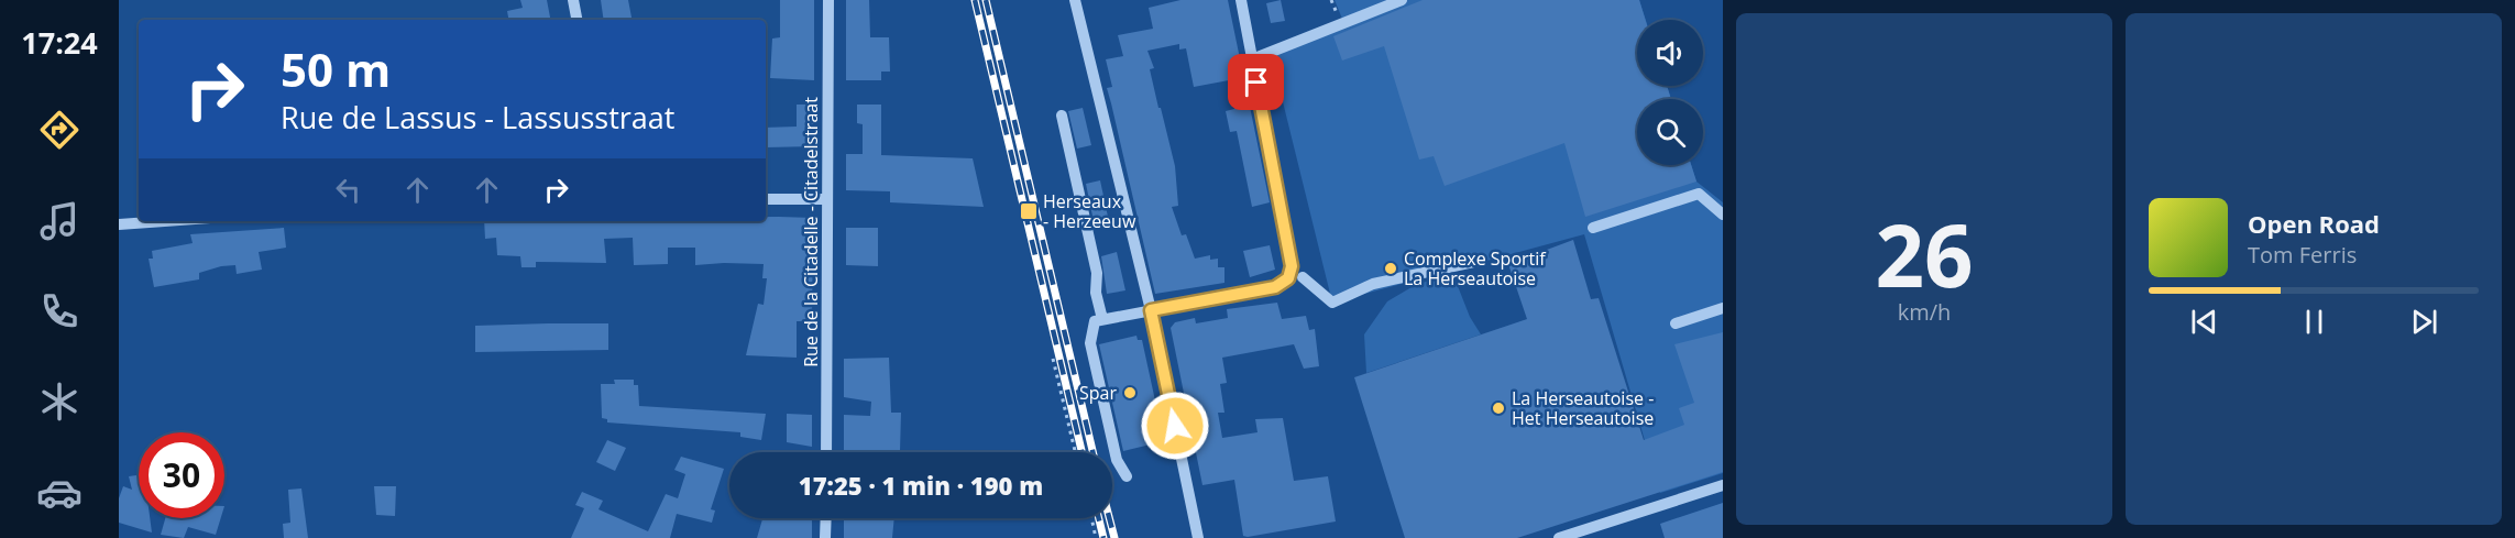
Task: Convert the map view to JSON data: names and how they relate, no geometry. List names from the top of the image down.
{
  "streets": {
    "street": ["Rue de la Citadelle - Citadelstraat"]
  },
  "places": {
    "transit": ["Herseaux - Herzeeuw"],
    "other": ["Complexe Sportif La Herseautoise", "Spar", "La Herseautoise - Het Herseautoise"]
  },
  "page": {
    "tabs": "17:24",
    "tile": ["26", "km/h"],
    "turn": ["50 m", "Rue de Lassus - Lassusstraat"],
    "song": ["Open Road", "Tom Ferris"],
    "limit": "30",
    "trip": "17:25 · 1 min · 190 m"
  }
}
